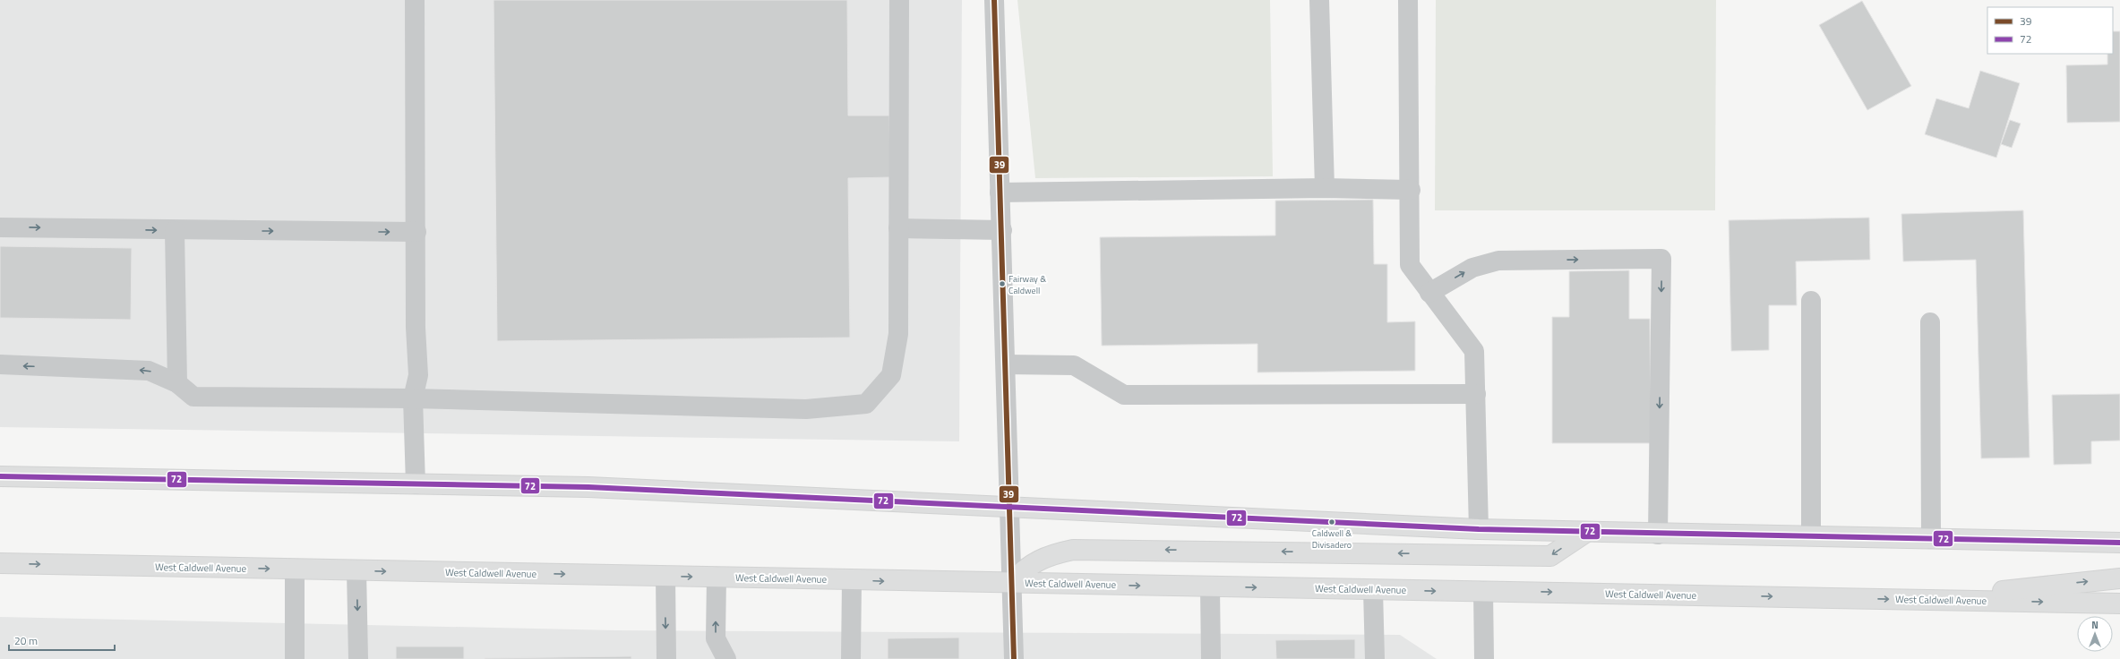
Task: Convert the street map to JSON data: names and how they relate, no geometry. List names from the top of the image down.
{
  "streets": {
    "main road": ["West Caldwell Avenue"]
  },
  "places": ["Fairway & Caldwell", "Caldwell & Divisadero"],
  "lines": ["transit line 39", "transit line 72"],
  "legend": ["39", "72"],
  "scale_bar": "20 m",
  "north": "top"
}
